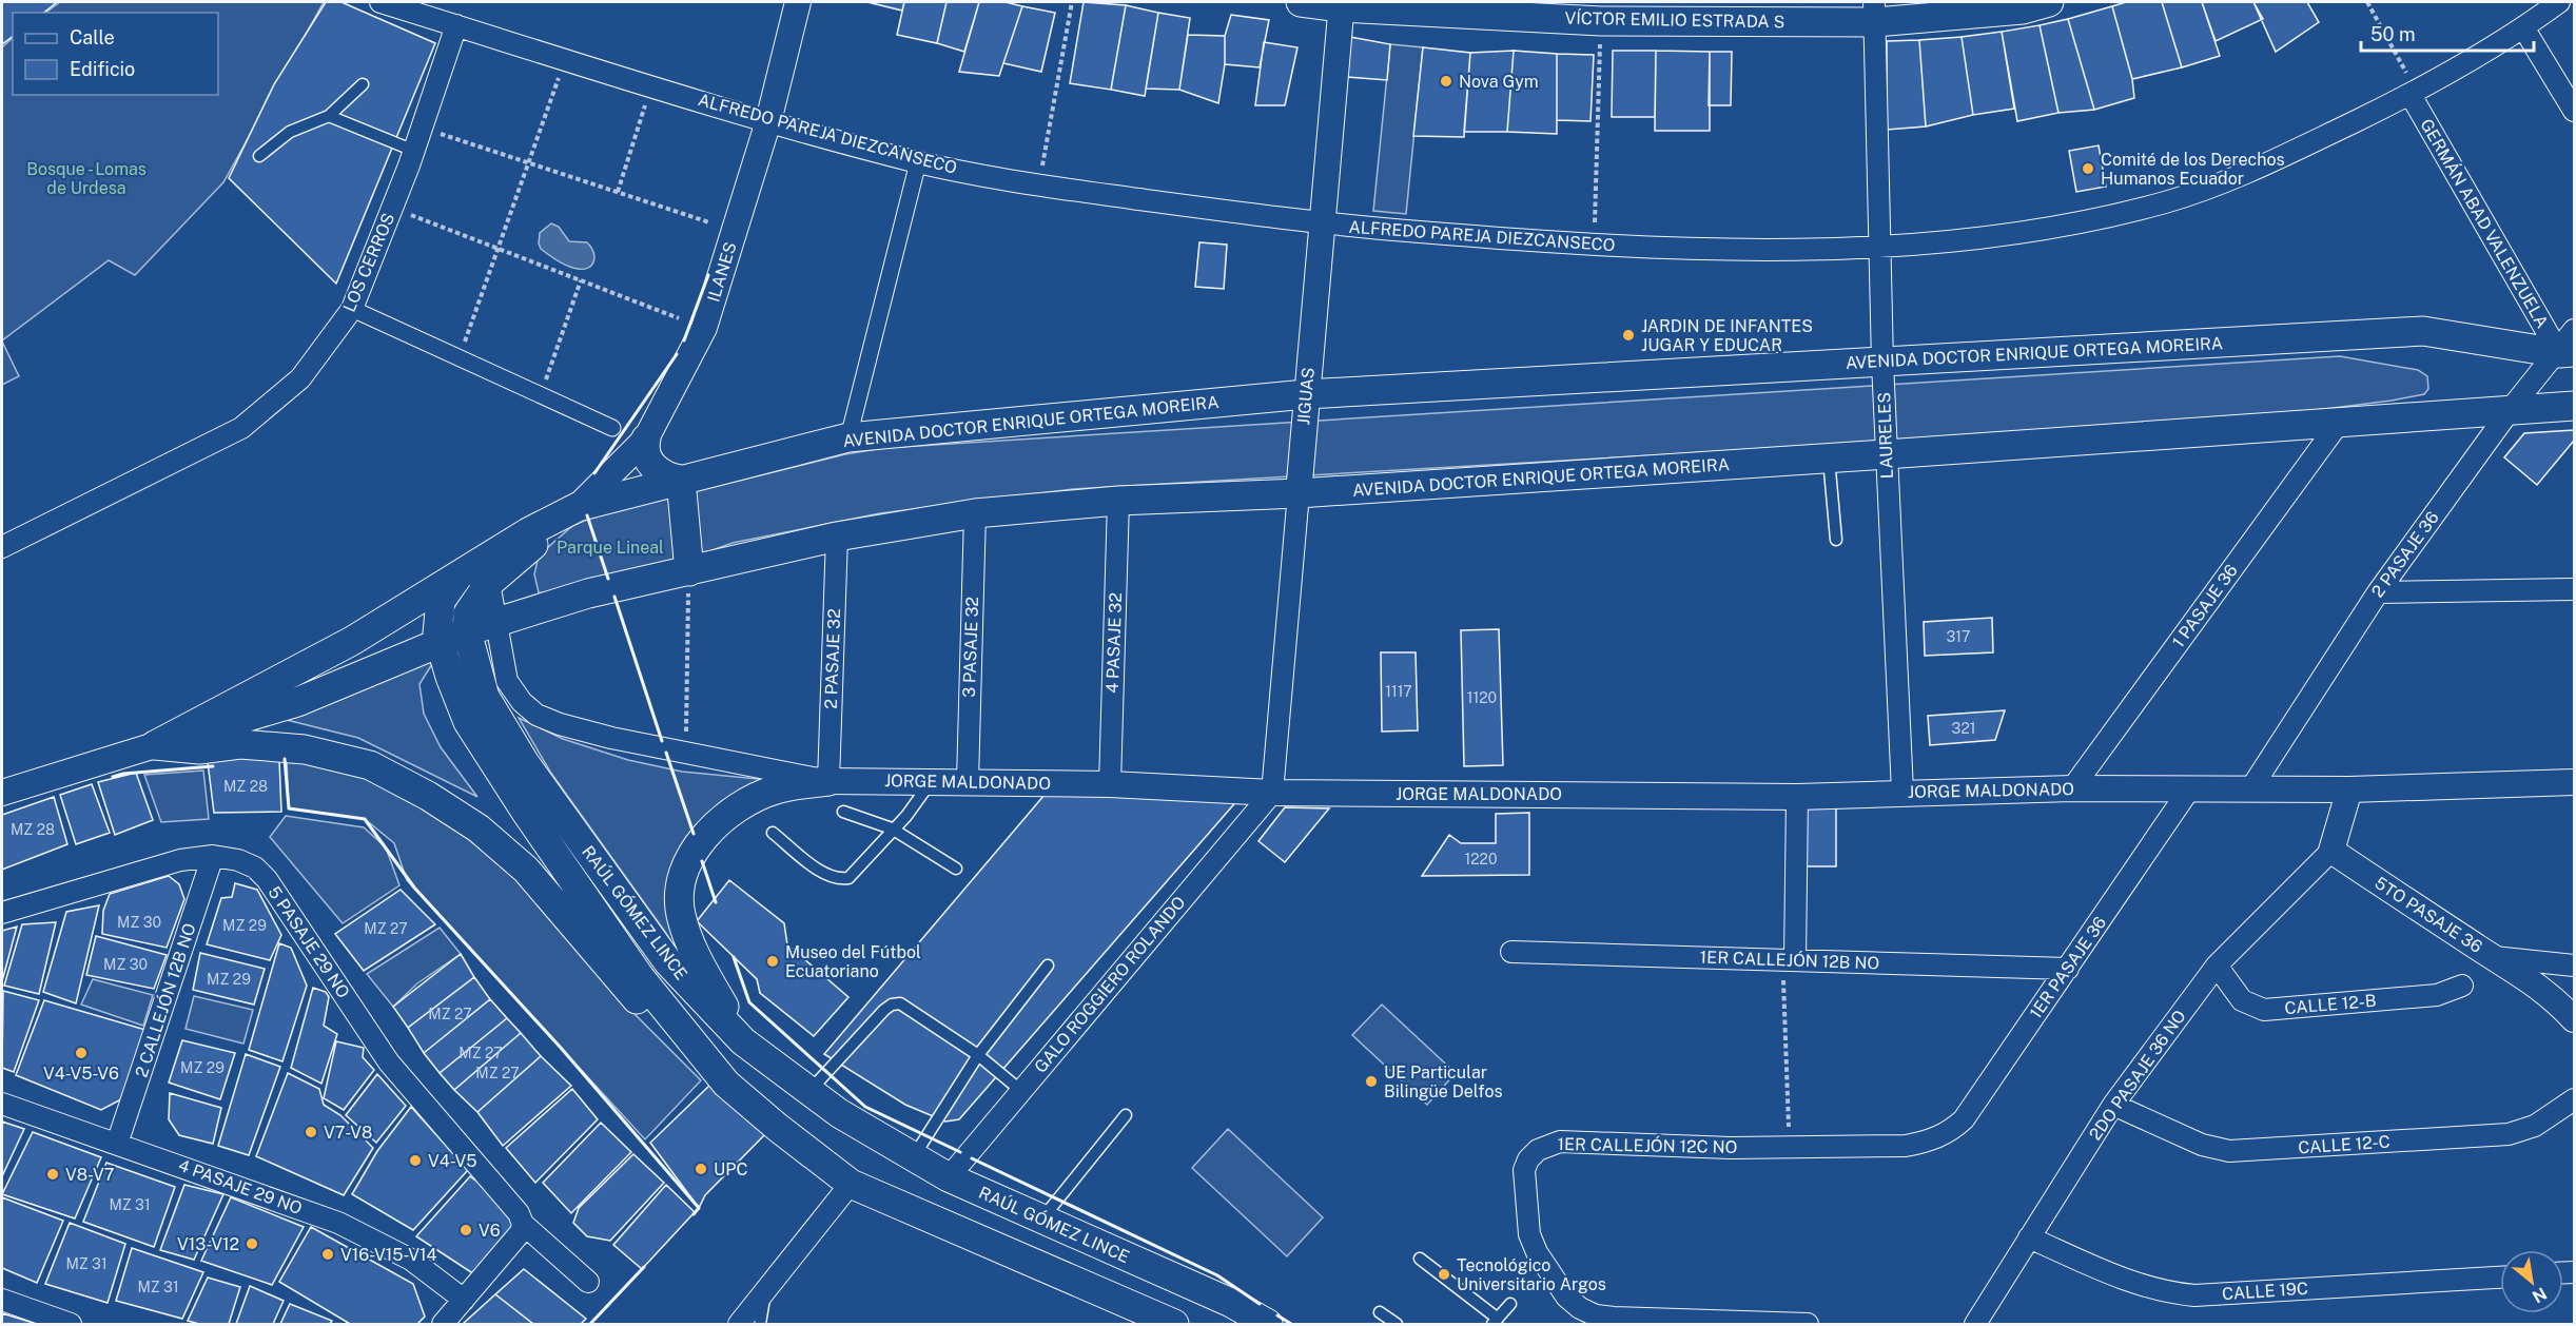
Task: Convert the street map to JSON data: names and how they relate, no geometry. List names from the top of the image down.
{
  "streets": {
    "main road": ["VÍCTOR EMILIO ESTRADA S", "AVENIDA DOCTOR ENRIQUE ORTEGA MOREIRA", "RAÚL GÓMEZ LINCE"],
    "street": [
      "ALFREDO PAREJA DIEZCANSECO",
      "GERMÁN ABAD VALENZUELA",
      "LOS CERROS",
      "ILANES",
      "JIGUAS",
      "LAURELES",
      "2 PASAJE 36",
      "1 PASAJE 36",
      "4 PASAJE 32",
      "3 PASAJE 32",
      "2 PASAJE 32",
      "JORGE MALDONADO",
      "5TO PASAJE 36",
      "5 PASAJE 29 NO",
      "1ER CALLEJÓN 12B NO",
      "1ER PASAJE 36",
      "GALO ROGGIERO ROLANDO",
      "2 CALLEJÓN 12B NO",
      "CALLE 12-B",
      "2DO PASAJE 36 NO",
      "CALLE 12-C",
      "1ER CALLEJÓN 12C NO",
      "4 PASAJE 29 NO",
      "CALLE 19C"
    ]
  },
  "crossings": [
    ["VÍCTOR EMILIO ESTRADA S", "JIGUAS"],
    ["VÍCTOR EMILIO ESTRADA S", "LAURELES"],
    ["ALFREDO PAREJA DIEZCANSECO", "GERMÁN ABAD VALENZUELA"],
    ["ALFREDO PAREJA DIEZCANSECO", "LOS CERROS"],
    ["ALFREDO PAREJA DIEZCANSECO", "ILANES"],
    ["ALFREDO PAREJA DIEZCANSECO", "JIGUAS"],
    ["ALFREDO PAREJA DIEZCANSECO", "LAURELES"],
    ["GERMÁN ABAD VALENZUELA", "AVENIDA DOCTOR ENRIQUE ORTEGA MOREIRA"],
    ["GERMÁN ABAD VALENZUELA", "2 PASAJE 36"],
    ["ILANES", "AVENIDA DOCTOR ENRIQUE ORTEGA MOREIRA"],
    ["AVENIDA DOCTOR ENRIQUE ORTEGA MOREIRA", "JIGUAS"],
    ["AVENIDA DOCTOR ENRIQUE ORTEGA MOREIRA", "LAURELES"],
    ["AVENIDA DOCTOR ENRIQUE ORTEGA MOREIRA", "2 PASAJE 36"],
    ["AVENIDA DOCTOR ENRIQUE ORTEGA MOREIRA", "1 PASAJE 36"],
    ["AVENIDA DOCTOR ENRIQUE ORTEGA MOREIRA", "4 PASAJE 32"],
    ["AVENIDA DOCTOR ENRIQUE ORTEGA MOREIRA", "3 PASAJE 32"],
    ["AVENIDA DOCTOR ENRIQUE ORTEGA MOREIRA", "2 PASAJE 32"],
    ["AVENIDA DOCTOR ENRIQUE ORTEGA MOREIRA", "JORGE MALDONADO"],
    ["AVENIDA DOCTOR ENRIQUE ORTEGA MOREIRA", "RAÚL GÓMEZ LINCE"],
    ["JIGUAS", "JORGE MALDONADO"],
    ["JIGUAS", "GALO ROGGIERO ROLANDO"],
    ["LAURELES", "JORGE MALDONADO"],
    ["2 PASAJE 36", "JORGE MALDONADO"],
    ["1 PASAJE 36", "JORGE MALDONADO"],
    ["4 PASAJE 32", "JORGE MALDONADO"],
    ["3 PASAJE 32", "JORGE MALDONADO"],
    ["2 PASAJE 32", "JORGE MALDONADO"],
    ["JORGE MALDONADO", "1ER PASAJE 36"],
    ["JORGE MALDONADO", "GALO ROGGIERO ROLANDO"],
    ["RAÚL GÓMEZ LINCE", "GALO ROGGIERO ROLANDO"],
    ["5TO PASAJE 36", "2DO PASAJE 36 NO"],
    ["5 PASAJE 29 NO", "2 CALLEJÓN 12B NO"],
    ["1ER CALLEJÓN 12B NO", "1ER PASAJE 36"],
    ["1ER PASAJE 36", "1ER CALLEJÓN 12C NO"],
    ["2 CALLEJÓN 12B NO", "4 PASAJE 29 NO"],
    ["CALLE 12-B", "2DO PASAJE 36 NO"],
    ["2DO PASAJE 36 NO", "CALLE 12-C"],
    ["2DO PASAJE 36 NO", "CALLE 19C"]
  ],
  "parks": ["Bosque - Lomas de Urdesa", "Parque Lineal"],
  "places": [
    "Nova Gym",
    "Comité de los Derechos Humanos Ecuador",
    "JARDIN DE INFANTES JUGAR Y EDUCAR",
    "Museo del Fútbol Ecuatoriano",
    "V4-V5-V6",
    "UE Particular Bilingüe Delfos",
    "V7-V8",
    "V4-V5",
    "UPC",
    "V8-V7",
    "V6",
    "V13-V12",
    "V16-V15-V14",
    "Tecnológico Universitario Argos"
  ],
  "house_numbers": [
    "317",
    "1117",
    "1120",
    "321",
    "MZ 28",
    "MZ 28",
    "1220",
    "MZ 30",
    "MZ 29",
    "MZ 27",
    "MZ 30",
    "MZ 29",
    "MZ 27",
    "MZ 27",
    "MZ 29",
    "MZ 27",
    "MZ 31",
    "MZ 31",
    "MZ 31"
  ],
  "legend": ["Calle", "Edificio"],
  "scale_bar": "50 m",
  "north": "bottom right"
}
